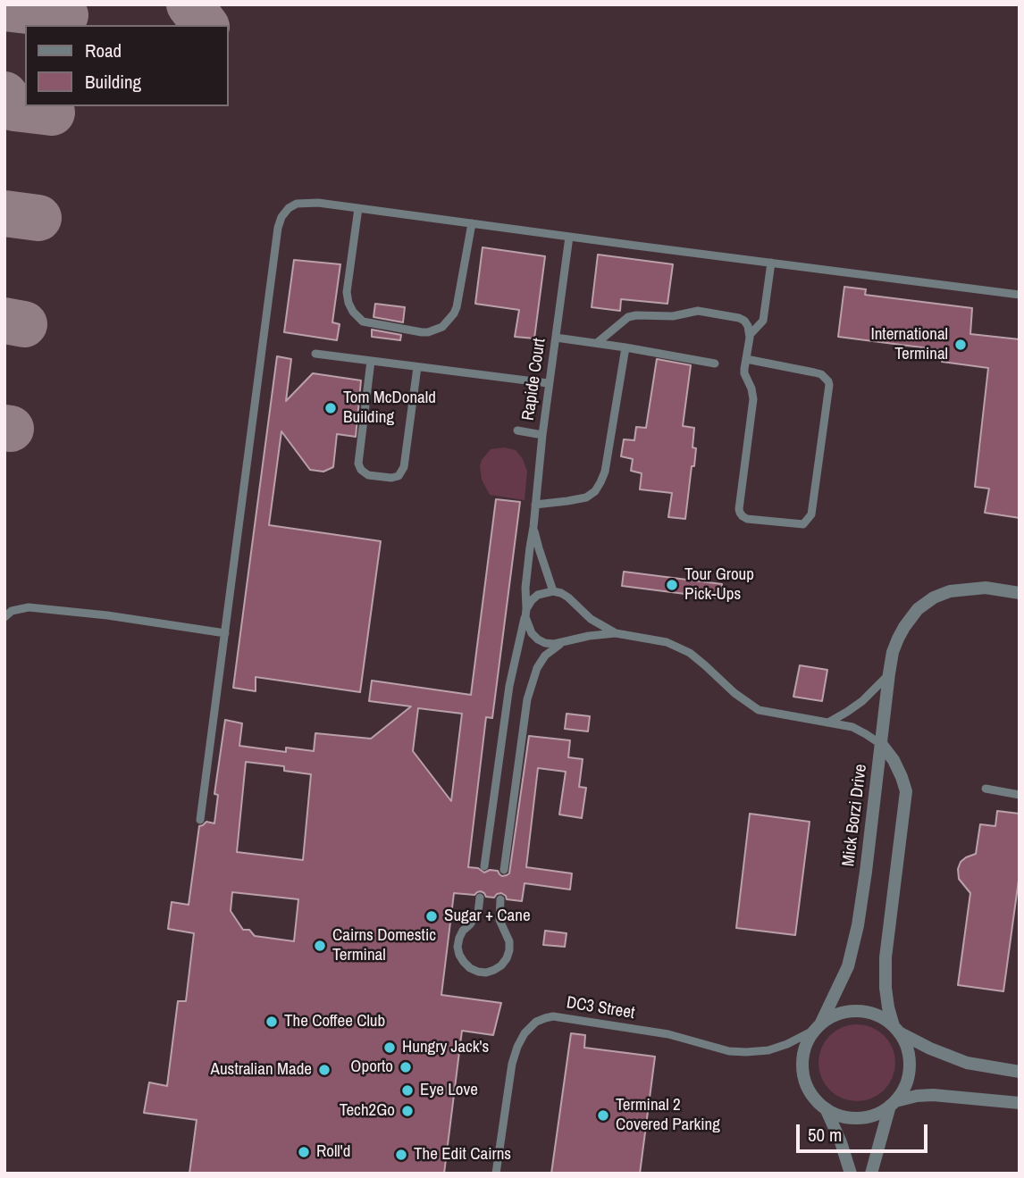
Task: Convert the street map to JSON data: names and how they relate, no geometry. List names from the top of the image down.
{
  "streets": {
    "street": ["Mick Borzi Drive"],
    "lane": ["Rapide Court", "DC3 Street"]
  },
  "crossings": [
    ["Mick Borzi Drive", "DC3 Street"]
  ],
  "places": [
    "International Terminal",
    "Tom McDonald Building",
    "Tour Group Pick-Ups",
    "Sugar + Cane",
    "Cairns Domestic Terminal",
    "The Coffee Club",
    "Hungry Jack's",
    "Oporto",
    "Australian Made",
    "Eye Love",
    "Tech2Go",
    "Terminal 2 Covered Parking",
    "Roll'd",
    "The Edit Cairns"
  ],
  "legend": ["Road", "Building"],
  "scale_bar": "50 m"
}
